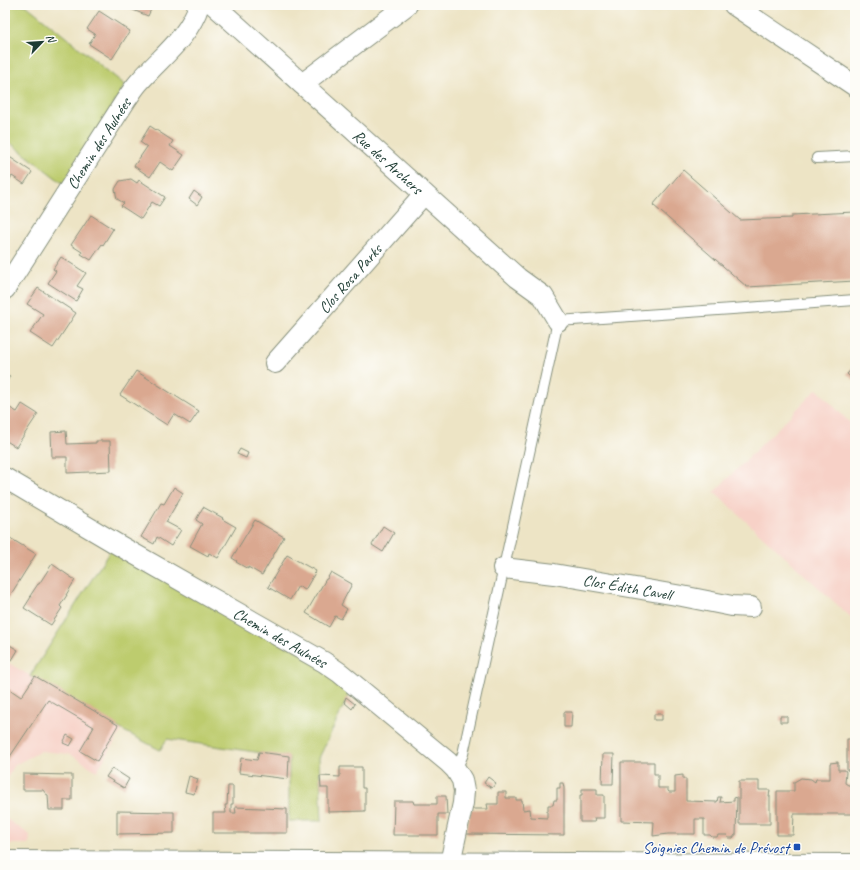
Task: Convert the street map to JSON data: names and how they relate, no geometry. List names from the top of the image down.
{
  "streets": {
    "street": [
      "Chemin des Aulnées",
      "Rue des Archers",
      "Clos Rosa Parks",
      "Clos Édith Cavell"
    ]
  },
  "crossings": [
    ["Rue des Archers", "Clos Rosa Parks"]
  ],
  "places": {
    "transit": ["Soignies Chemin de Prévost"]
  },
  "north": "top right"
}
